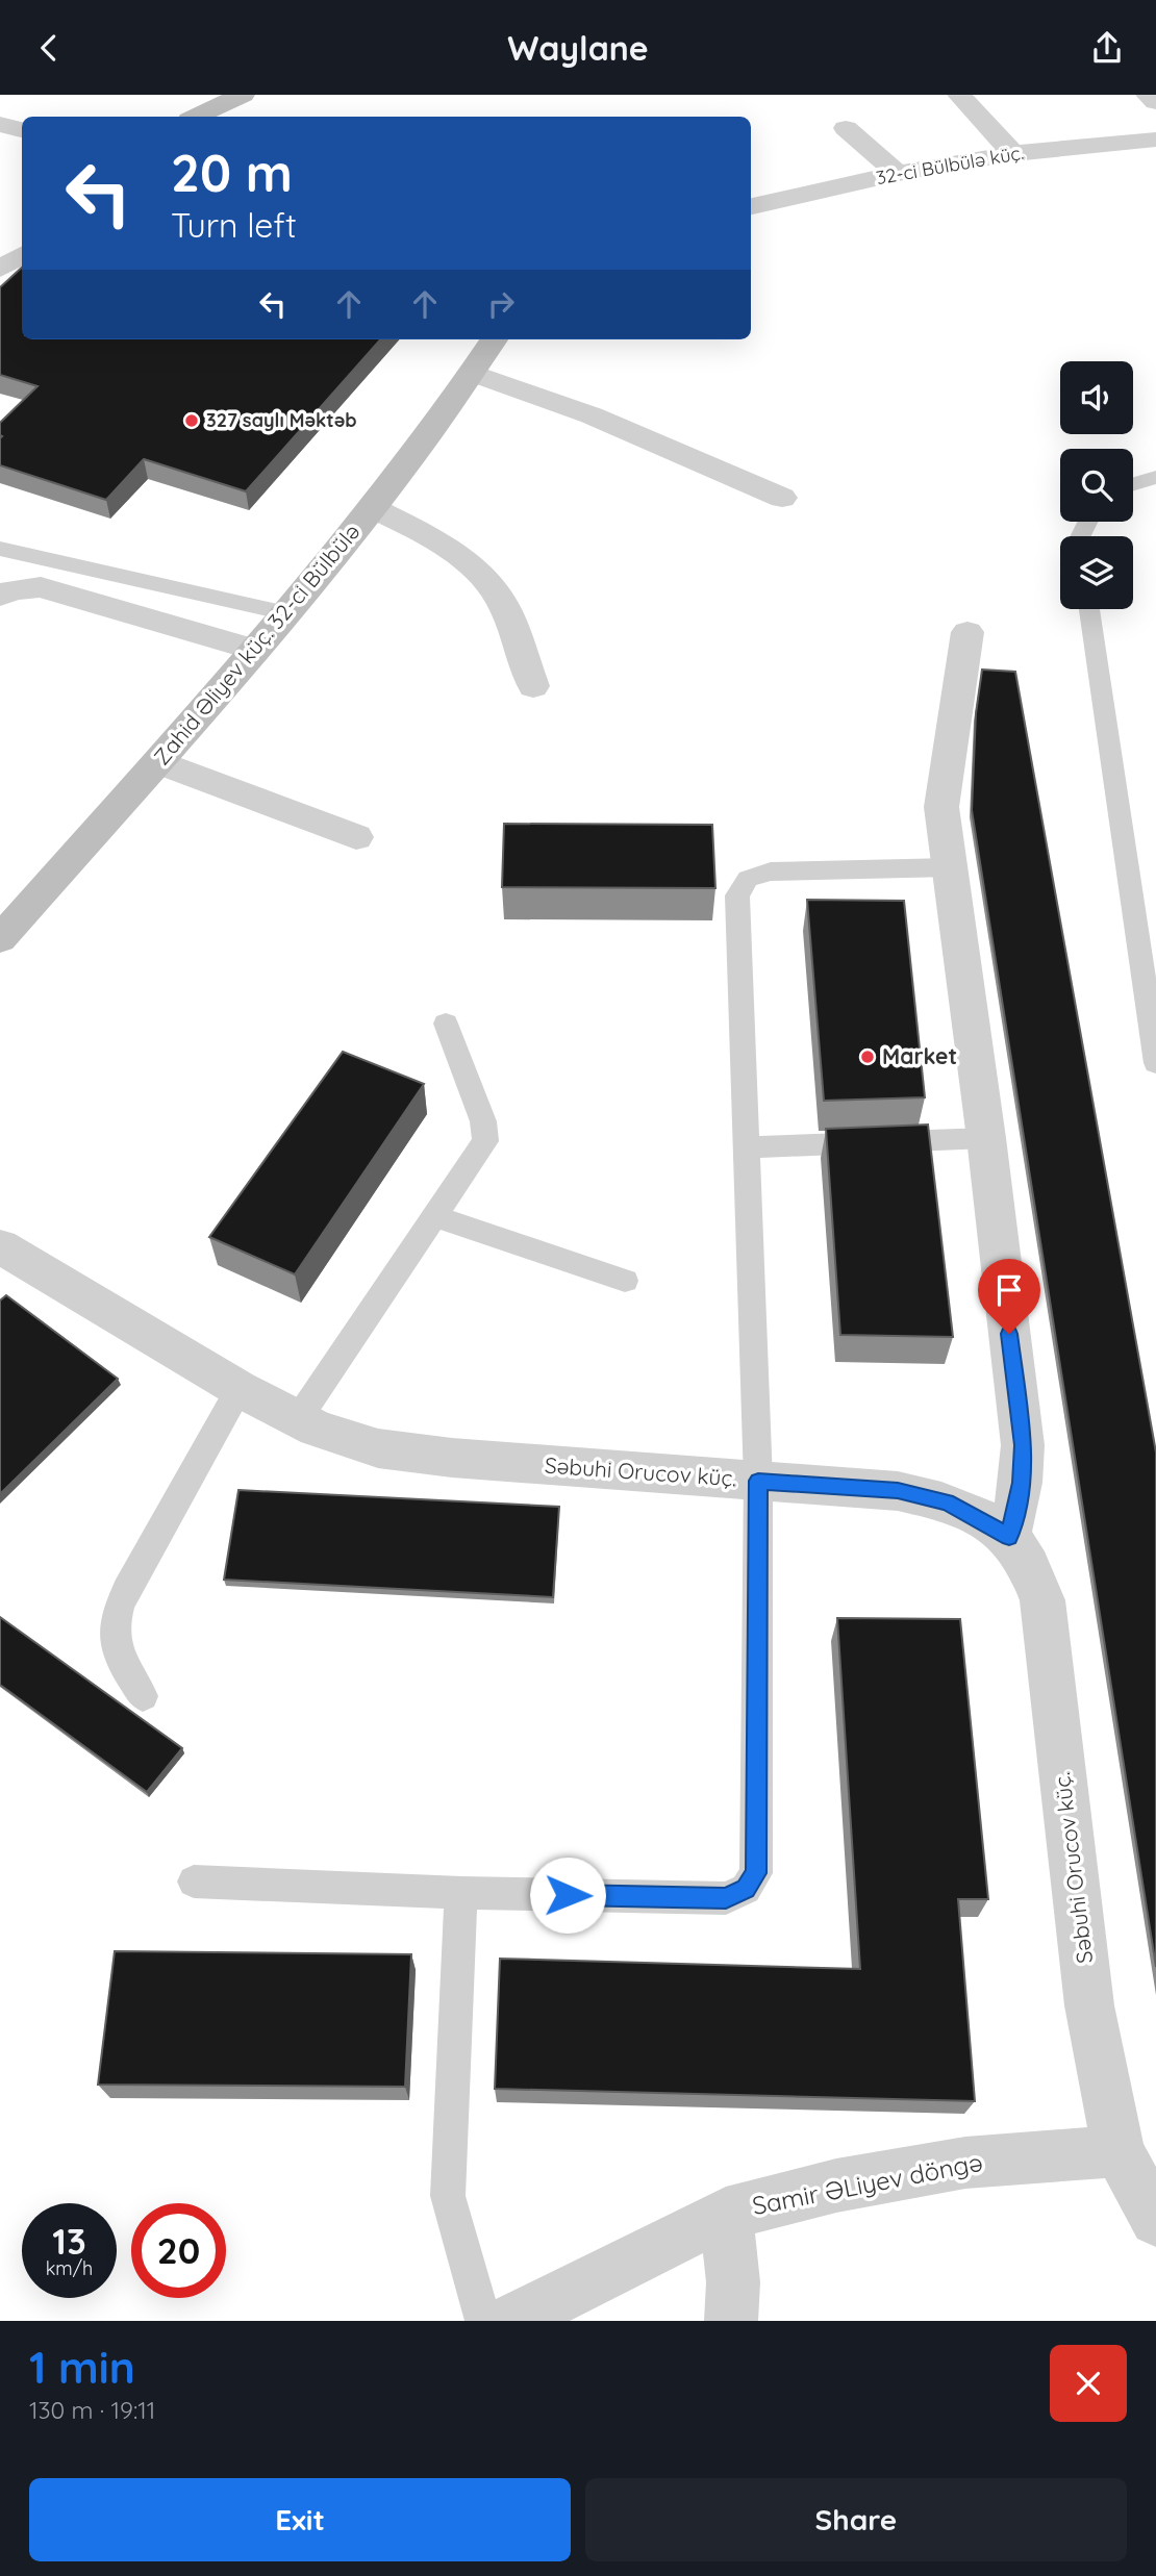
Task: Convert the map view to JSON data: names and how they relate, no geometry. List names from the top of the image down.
{
  "streets": {
    "street": [
      "32-ci Bülbülə küç.",
      "Zahid Əliyev küç. 32-ci Bülbülə",
      "Səbuhi Orucov küç.",
      "Samir ƏLiyev döngə"
    ]
  },
  "crossings": [
    ["Səbuhi Orucov küç.", "Samir ƏLiyev döngə"]
  ],
  "places": ["327 saylı Məktəb", "Market"],
  "page": {
    "header": "Waylane",
    "turn": ["20 m", "Turn left"],
    "speed": "13 km/h",
    "limit": "20",
    "heading": ["1 min", "130 m · 19:11"],
    "buttons": ["Exit", "Share"]
  }
}
